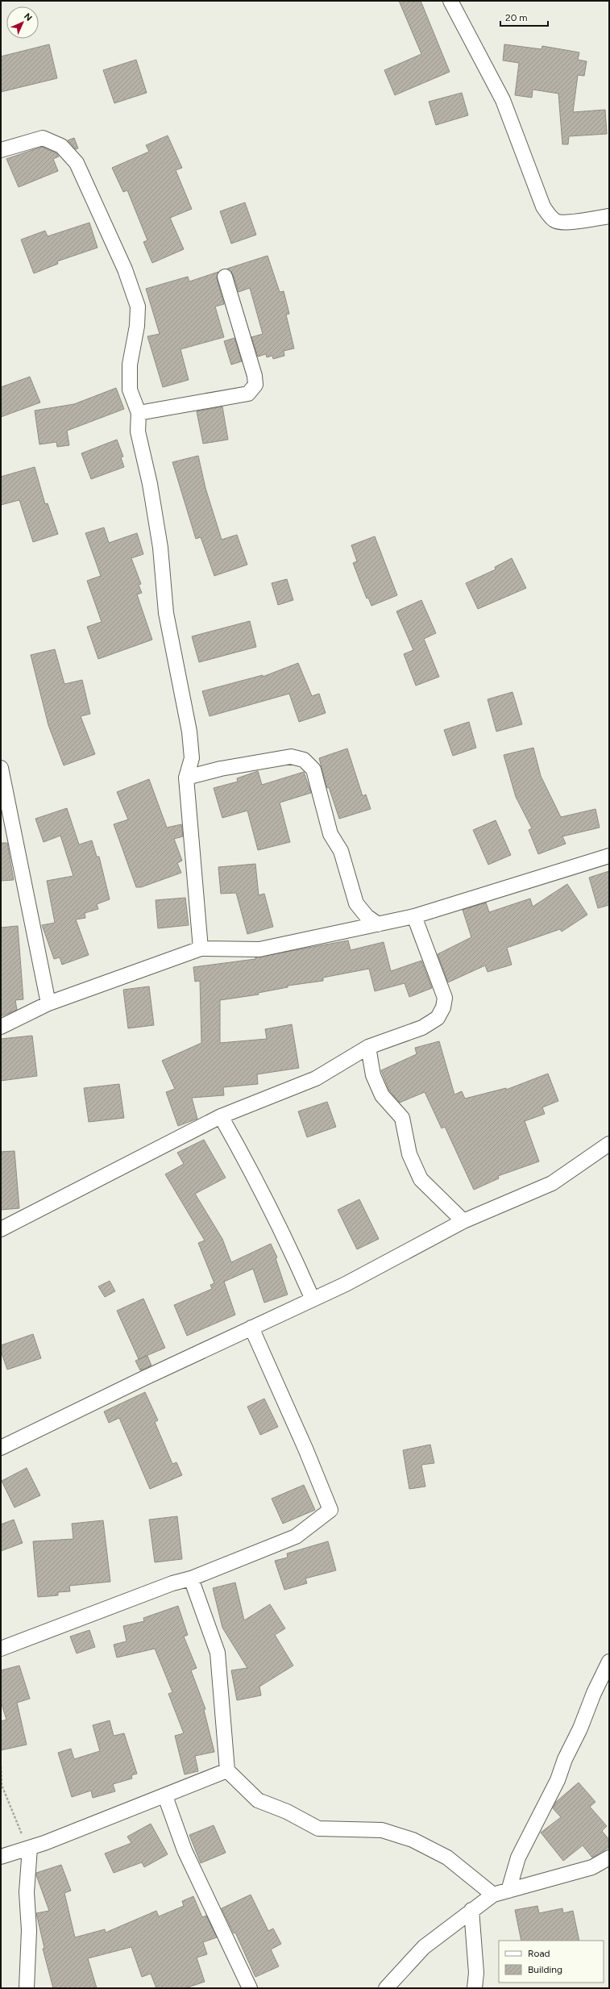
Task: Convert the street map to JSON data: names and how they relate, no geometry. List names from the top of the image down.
{
  "legend": ["Road", "Building"],
  "scale_bar": "20 m",
  "north": "top right"
}
